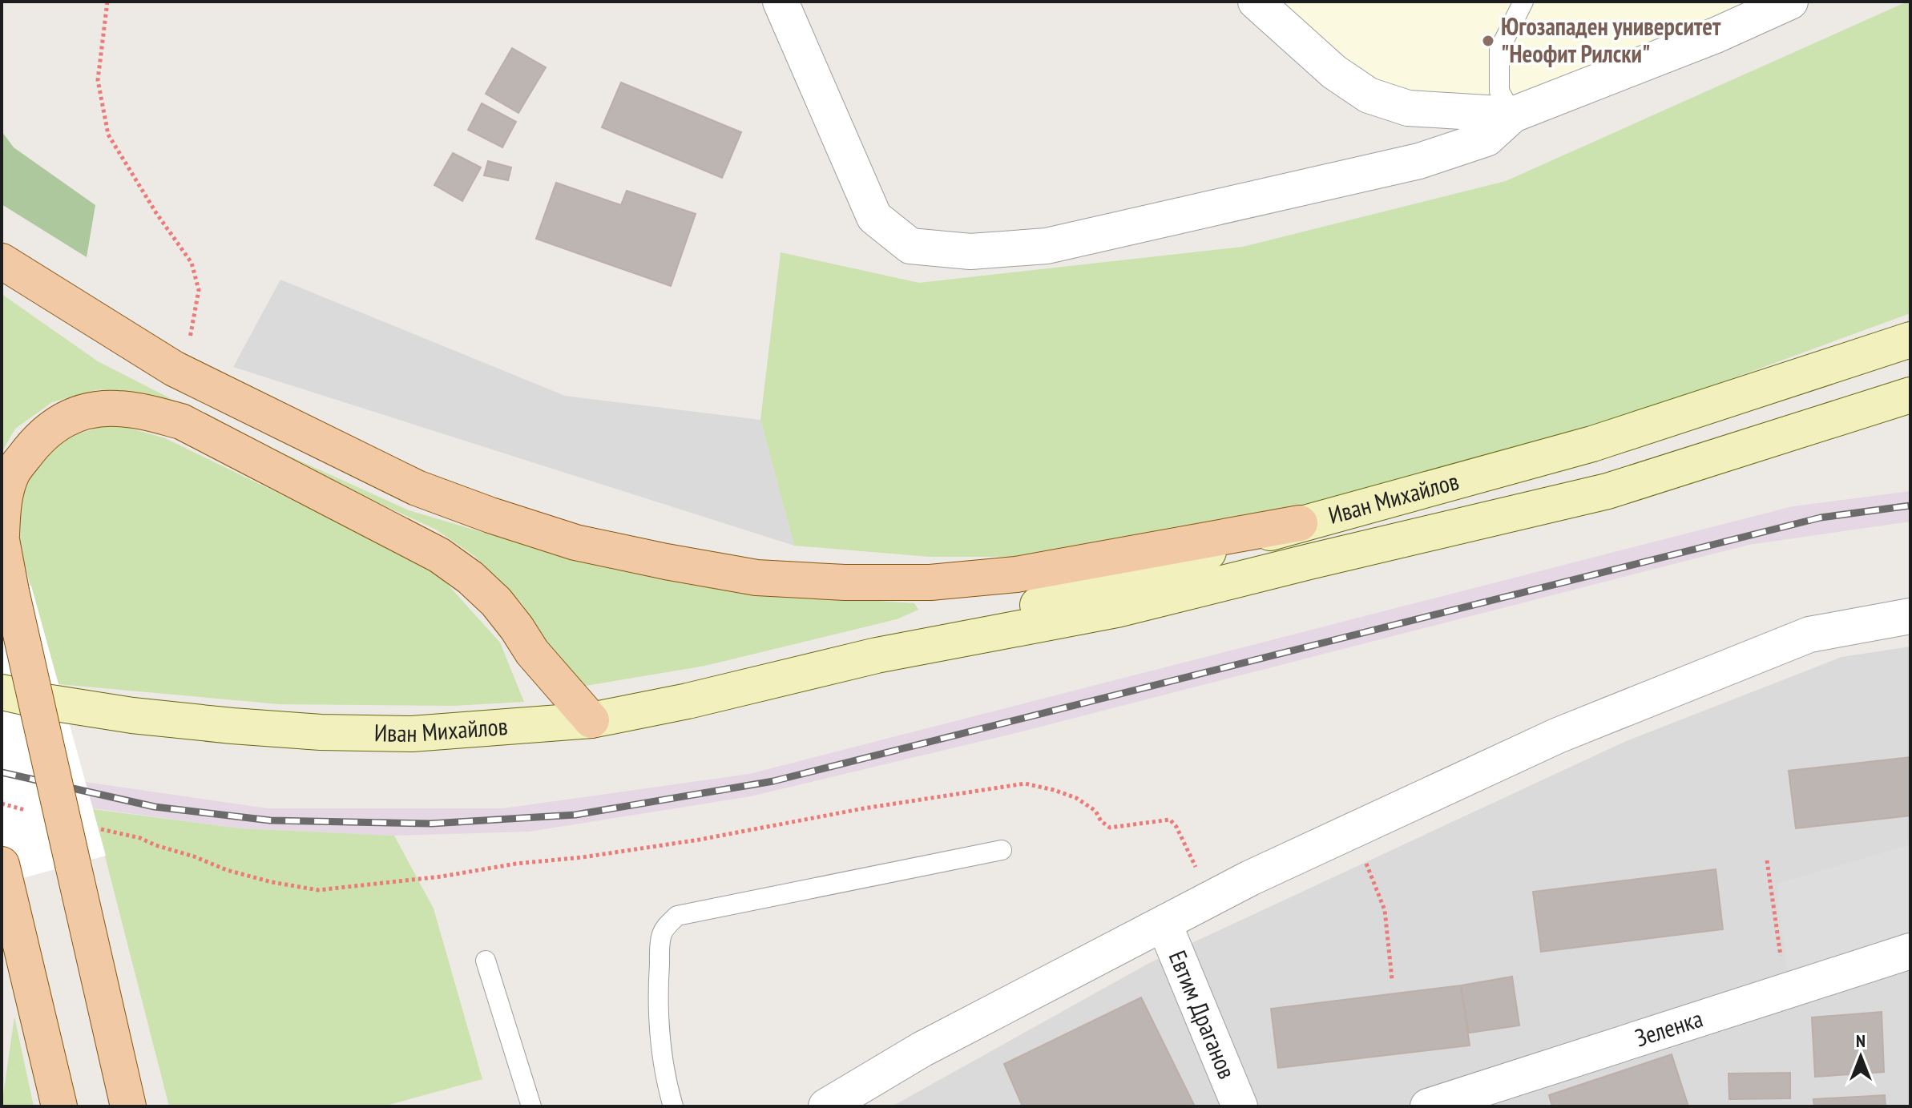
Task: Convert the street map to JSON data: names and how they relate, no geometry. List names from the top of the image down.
{
  "streets": {
    "main road": ["Иван Михайлов"],
    "street": ["Евтим Драганов", "Зеленка"]
  },
  "places": ["Югозападен университет \"Неофит Рилски\""],
  "north": "top"
}
